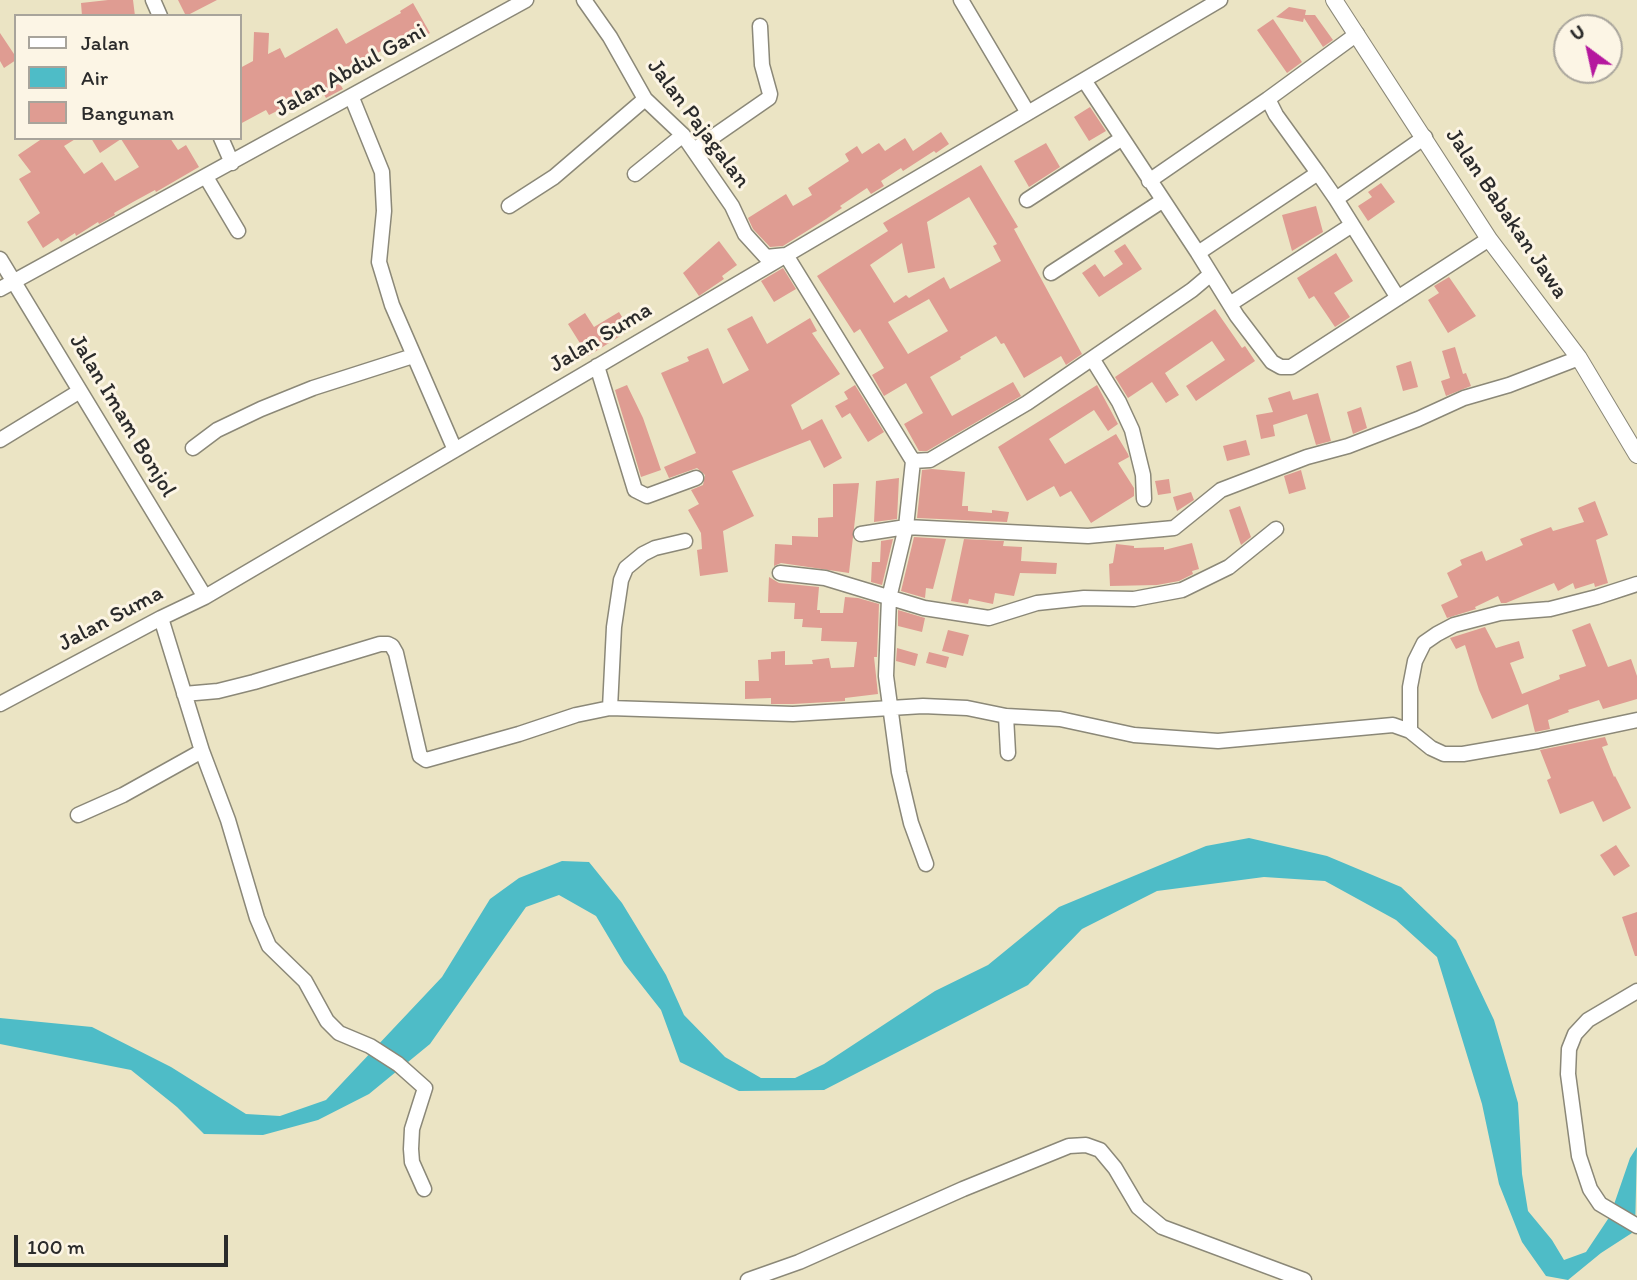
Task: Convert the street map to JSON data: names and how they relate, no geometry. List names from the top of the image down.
{
  "streets": {
    "street": [
      "Jalan Abdul Gani",
      "Jalan Pajagalan",
      "Jalan Babakan Jawa",
      "Jalan Suma",
      "Jalan Imam Bonjol"
    ]
  },
  "crossings": [
    ["Jalan Abdul Gani", "Jalan Imam Bonjol"],
    ["Jalan Pajagalan", "Jalan Suma"],
    ["Jalan Suma", "Jalan Imam Bonjol"]
  ],
  "legend": ["Jalan", "Air", "Bangunan"],
  "scale_bar": "100 m",
  "north": "top left"
}
